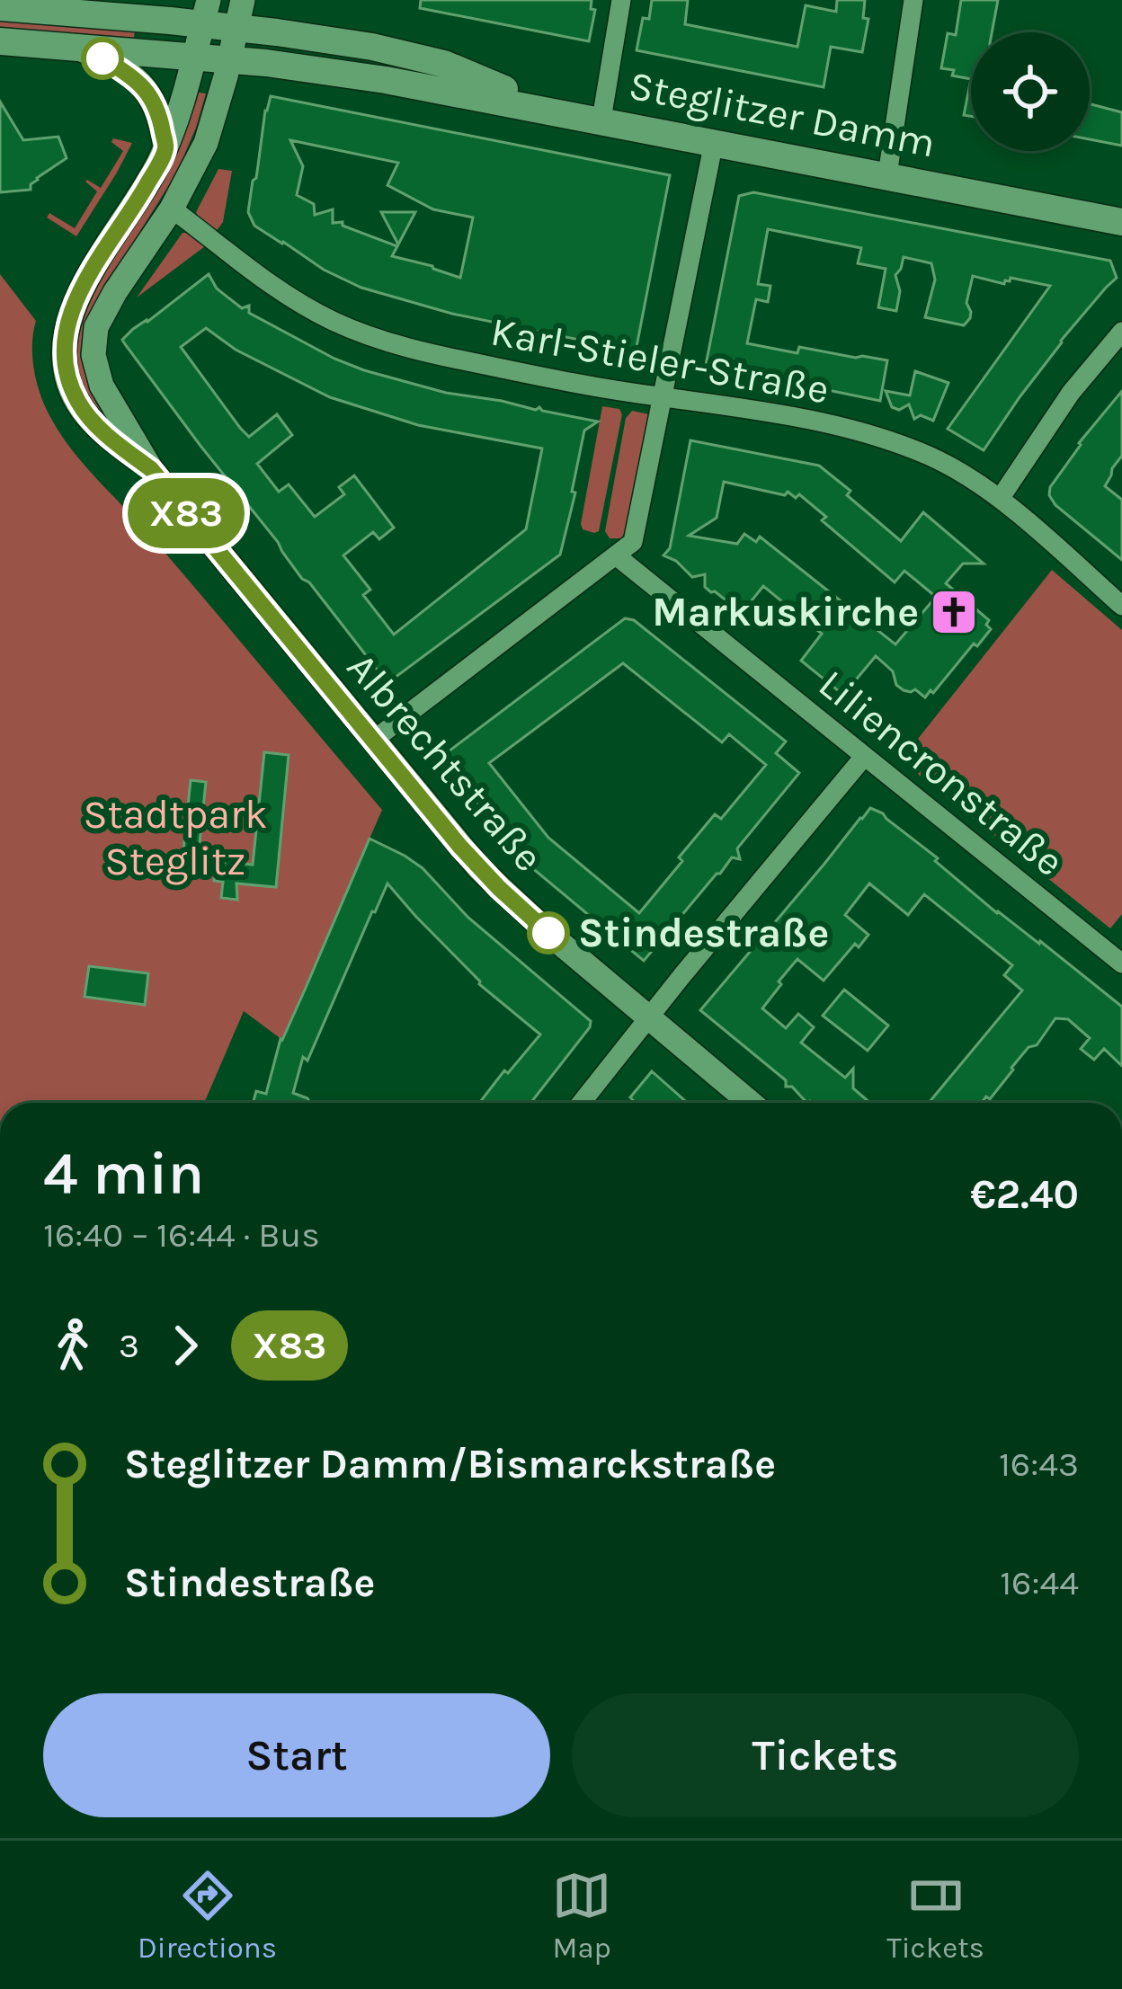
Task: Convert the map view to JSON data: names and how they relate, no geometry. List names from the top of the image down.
{
  "streets": {
    "main road": ["Steglitzer Damm"],
    "street": ["Karl-Stieler-Straße", "Albrechtstraße", "Liliencronstraße"]
  },
  "parks": ["Stadtpark Steglitz"],
  "places": {
    "church": ["Markuskirche"],
    "other": ["Stindestraße"]
  },
  "lines": ["bus line X83"],
  "page": {
    "on_map": "X83",
    "heading": ["4 min", "16:40 – 16:44 · Bus", "€2.40"],
    "legs": ["3", "X83"],
    "list": [
      {
        "name": "Steglitzer Damm/Bismarckstraße",
        "value": "16:43"
      },
      {
        "name": "Stindestraße",
        "value": "16:44"
      }
    ],
    "buttons": ["Start", "Tickets"],
    "tabs": ["Directions", "Map", "Tickets"]
  }
}
